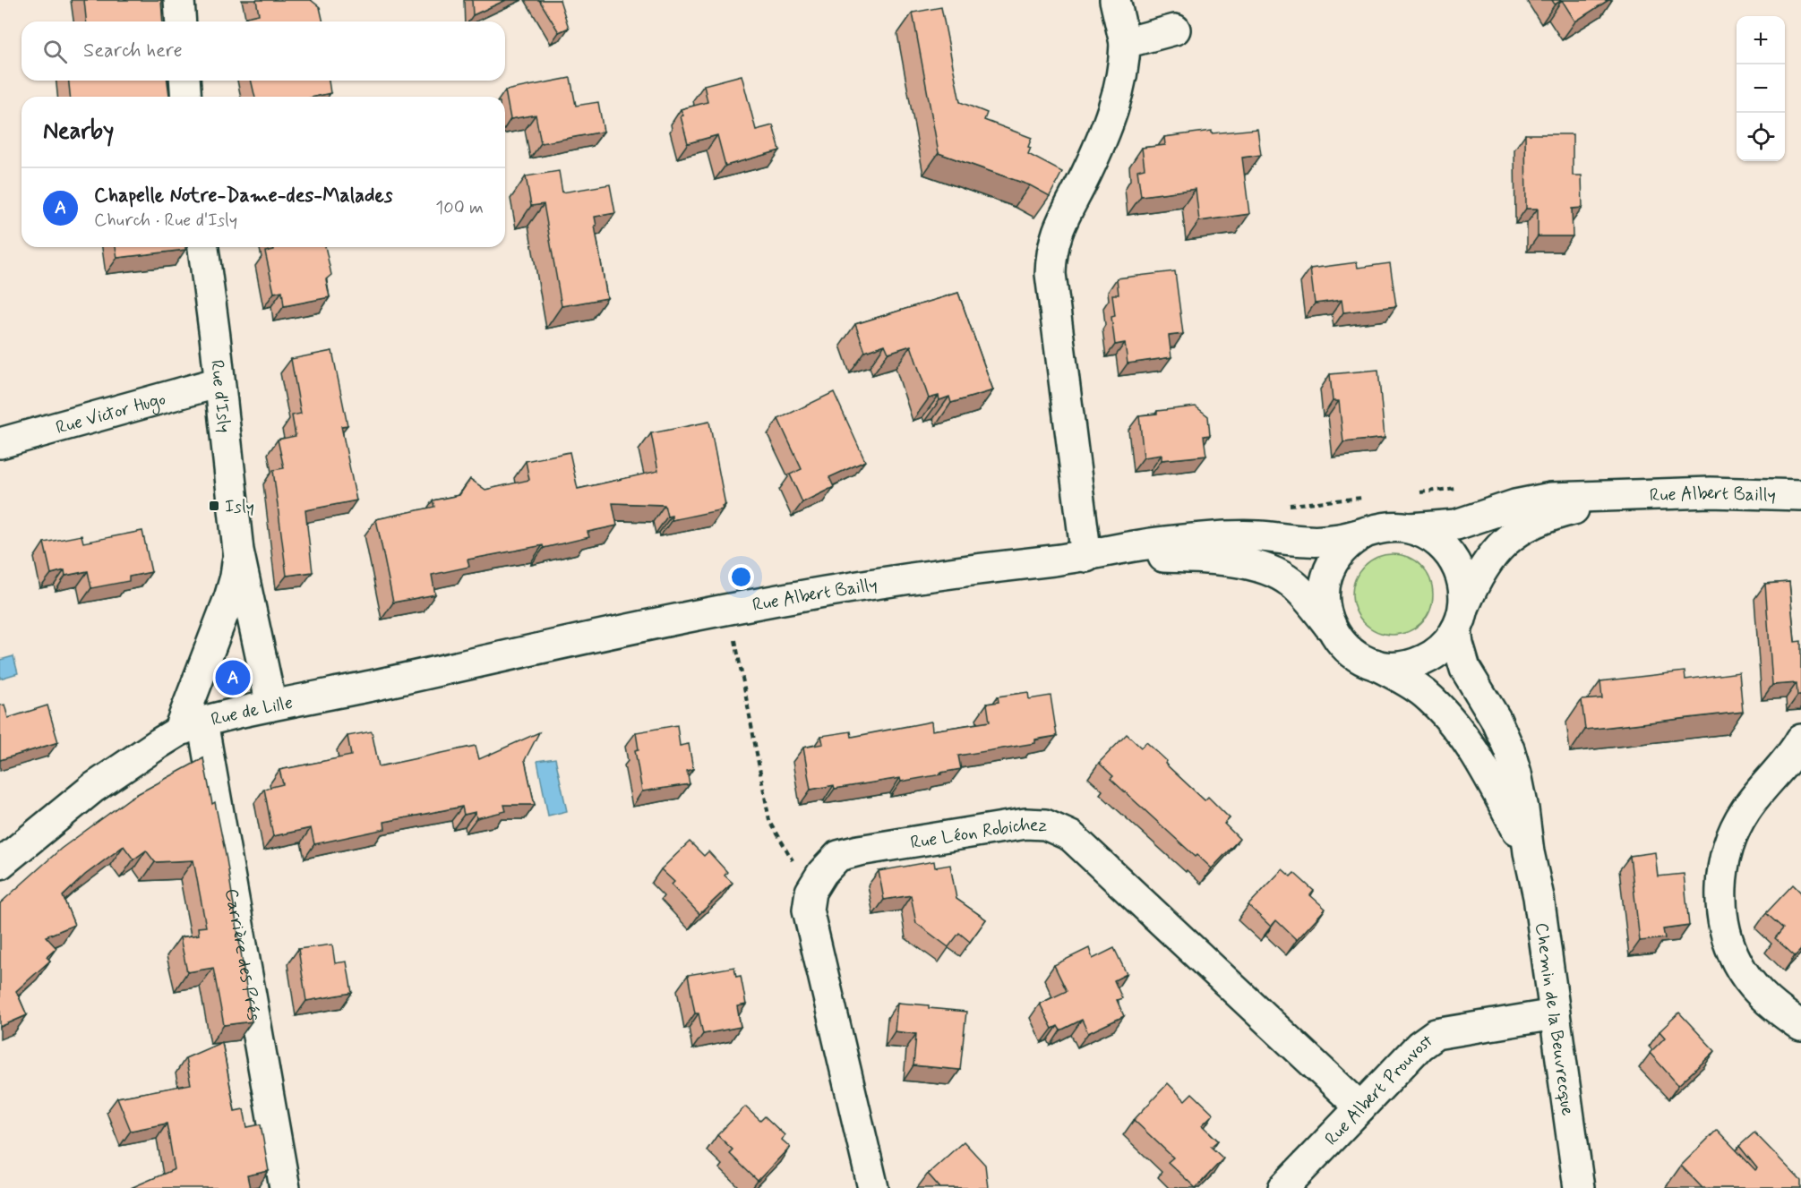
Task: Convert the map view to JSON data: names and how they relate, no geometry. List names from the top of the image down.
{
  "streets": {
    "street": [
      "Rue d'Isly",
      "Rue Victor Hugo",
      "Rue Albert Bailly",
      "Rue de Lille",
      "Rue Léon Robichez",
      "Carrière des Prés",
      "Chemin de la Beuvrecque",
      "Rue Albert Prouvost"
    ]
  },
  "crossings": [
    ["Rue d'Isly", "Rue Victor Hugo"],
    ["Rue d'Isly", "Rue de Lille"],
    ["Rue d'Isly", "Carrière des Prés"],
    ["Rue Albert Bailly", "Rue de Lille"],
    ["Rue de Lille", "Carrière des Prés"],
    ["Rue Léon Robichez", "Rue Albert Prouvost"],
    ["Chemin de la Beuvrecque", "Rue Albert Prouvost"]
  ],
  "places": {
    "transit": ["Isly"]
  },
  "page": {
    "map_buttons": ["+", "−"],
    "search": "Search here",
    "heading": "Nearby",
    "list": [
      {
        "mark": "A",
        "name": "Chapelle Notre-Dame-des-Malades",
        "note": "Church · Rue d'Isly",
        "value": "100 m"
      }
    ],
    "pins": "A"
  }
}
